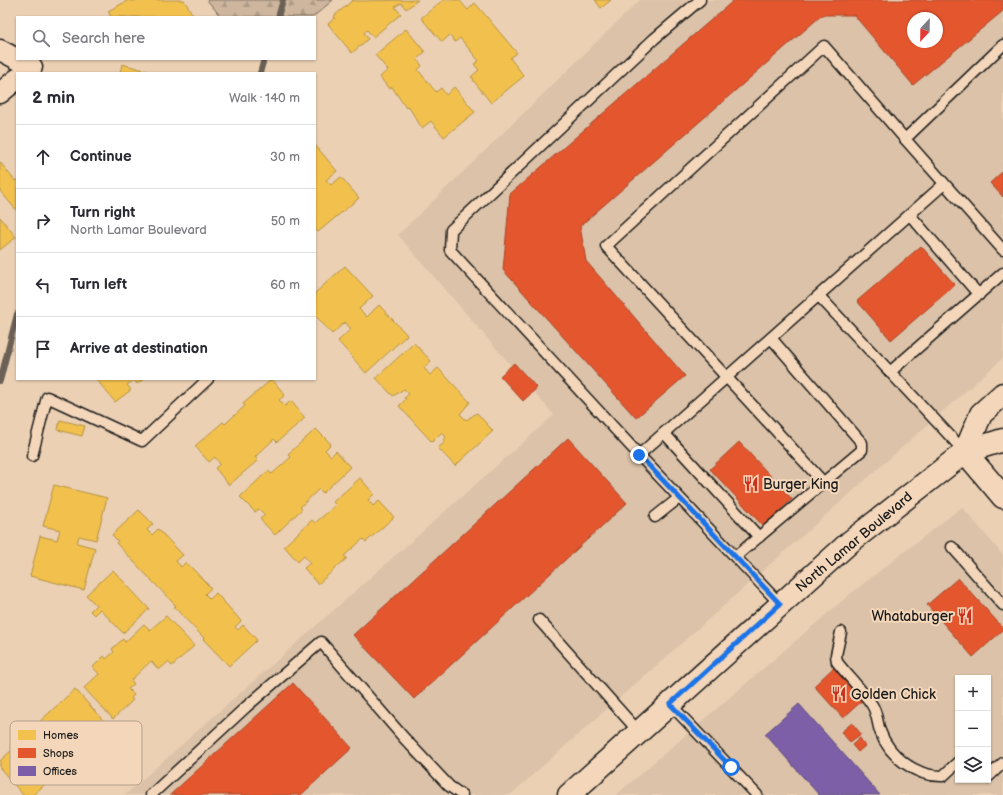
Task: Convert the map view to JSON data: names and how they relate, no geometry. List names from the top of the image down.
{
  "streets": {
    "main road": ["North Lamar Boulevard"]
  },
  "places": {
    "restaurant": ["Burger King", "Whataburger", "Golden Chick"]
  },
  "legend": ["Homes", "Shops", "Offices"],
  "north": "bottom",
  "page": {
    "search": "Search here",
    "heading": ["2 min", "Walk · 140 m"],
    "list": [
      ["Continue", "30 m"],
      ["Turn right", "North Lamar Boulevard", "50 m"],
      ["Turn left", "60 m"],
      "Arrive at destination"
    ],
    "map_buttons": ["+", "−"]
  }
}
